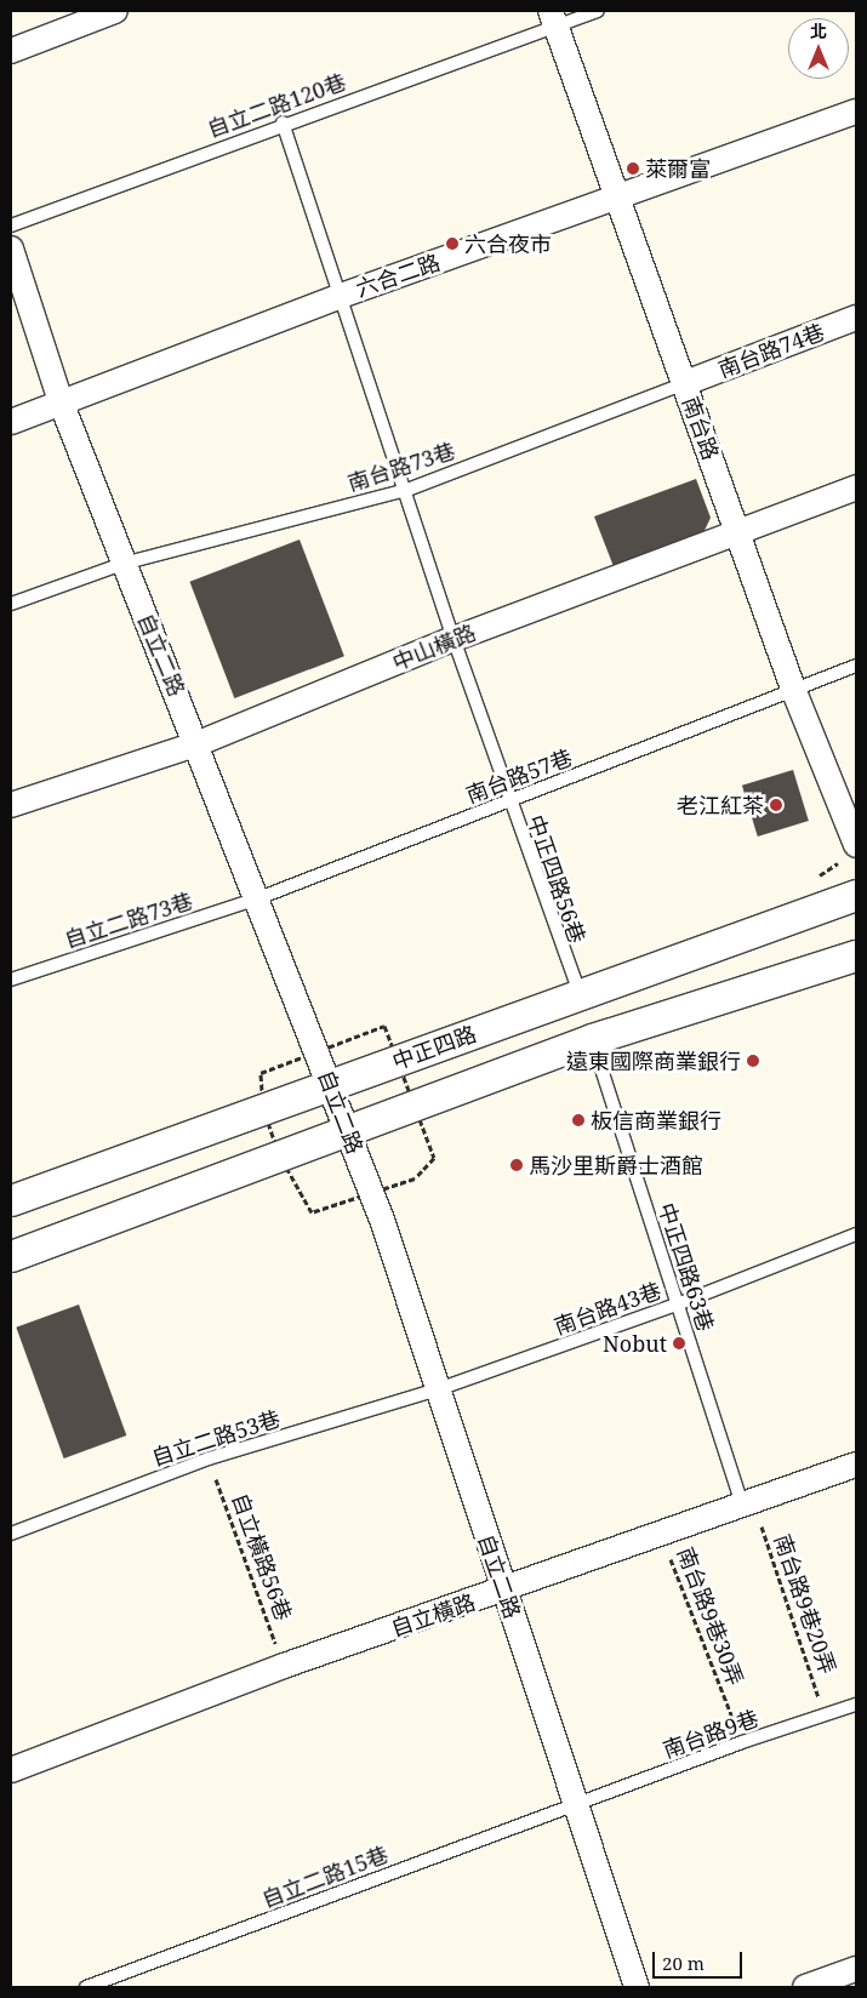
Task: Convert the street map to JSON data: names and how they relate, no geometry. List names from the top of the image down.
{
  "streets": {
    "street": [
      "六合二路",
      "南台路74巷",
      "南台路",
      "中山橫路",
      "自立二路",
      "中正四路",
      "自立橫路"
    ],
    "lane": [
      "自立二路120巷",
      "南台路73巷",
      "南台路57巷",
      "中正四路56巷",
      "自立二路73巷",
      "中正四路63巷",
      "南台路43巷",
      "自立二路53巷",
      "南台路9巷",
      "自立二路15巷"
    ],
    "path": ["自立橫路56巷", "南台路9巷20弄", "南台路9巷30弄"]
  },
  "crossings": [
    ["自立二路120巷", "南台路"],
    ["自立二路120巷", "中正四路56巷"],
    ["六合二路", "南台路"],
    ["六合二路", "自立二路"],
    ["六合二路", "中正四路56巷"],
    ["南台路74巷", "南台路"],
    ["南台路74巷", "南台路73巷"],
    ["南台路", "南台路73巷"],
    ["南台路", "中山橫路"],
    ["南台路", "南台路57巷"],
    ["南台路73巷", "自立二路"],
    ["南台路73巷", "中正四路56巷"],
    ["中山橫路", "自立二路"],
    ["中山橫路", "中正四路56巷"],
    ["自立二路", "南台路57巷"],
    ["自立二路", "自立二路73巷"],
    ["自立二路", "中正四路"],
    ["自立二路", "南台路43巷"],
    ["自立二路", "自立二路53巷"],
    ["自立二路", "自立橫路"],
    ["自立二路", "南台路9巷"],
    ["自立二路", "自立二路15巷"],
    ["南台路57巷", "中正四路56巷"],
    ["南台路57巷", "自立二路73巷"],
    ["中正四路56巷", "中正四路"],
    ["中正四路63巷", "南台路43巷"],
    ["中正四路63巷", "南台路9巷20弄"],
    ["中正四路63巷", "自立橫路"],
    ["南台路43巷", "自立二路53巷"],
    ["自立二路53巷", "自立橫路56巷"],
    ["自立橫路56巷", "自立橫路"],
    ["南台路9巷20弄", "自立橫路"],
    ["南台路9巷20弄", "南台路9巷"],
    ["自立橫路", "南台路9巷30弄"],
    ["南台路9巷30弄", "南台路9巷"],
    ["南台路9巷", "自立二路15巷"]
  ],
  "places": [
    "萊爾富",
    "六合夜市",
    "老江紅茶",
    "遠東國際商業銀行",
    "板信商業銀行",
    "馬沙里斯爵士酒館",
    "Nobut"
  ],
  "scale_bar": "20 m",
  "north": "top"
}
